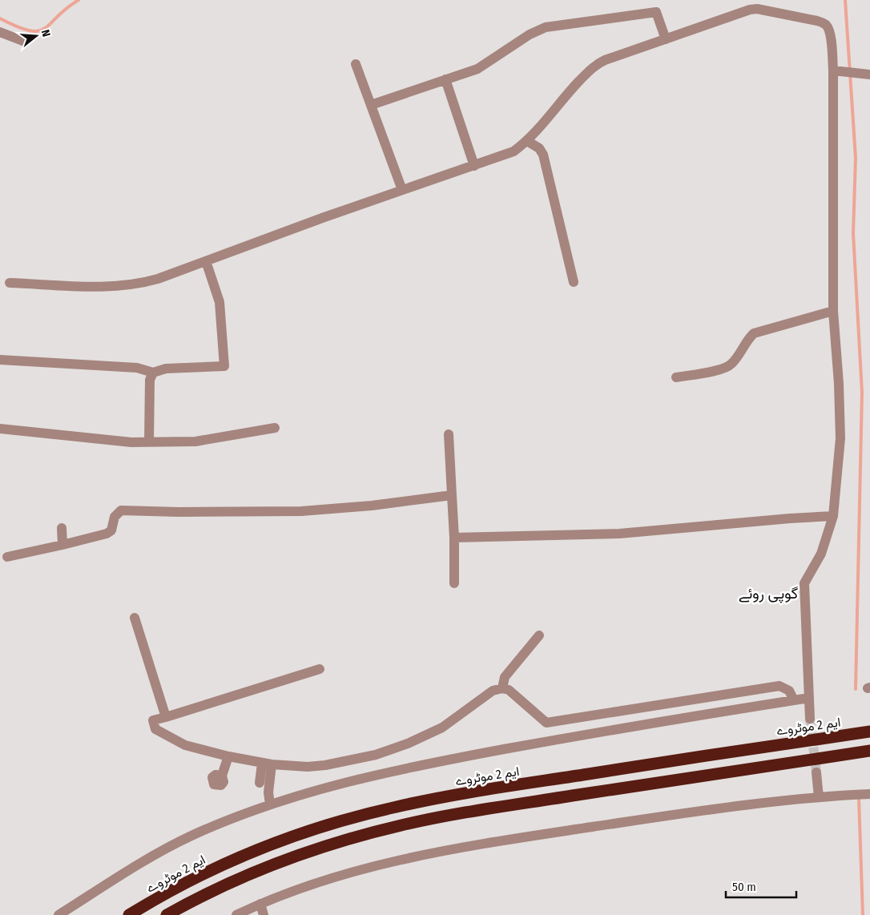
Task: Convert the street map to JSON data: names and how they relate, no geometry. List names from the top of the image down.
{
  "streets": {
    "highway": ["ایم 2 موٹروے"]
  },
  "districts": ["گوپی روئے"],
  "scale_bar": "50 m",
  "north": "right"
}
